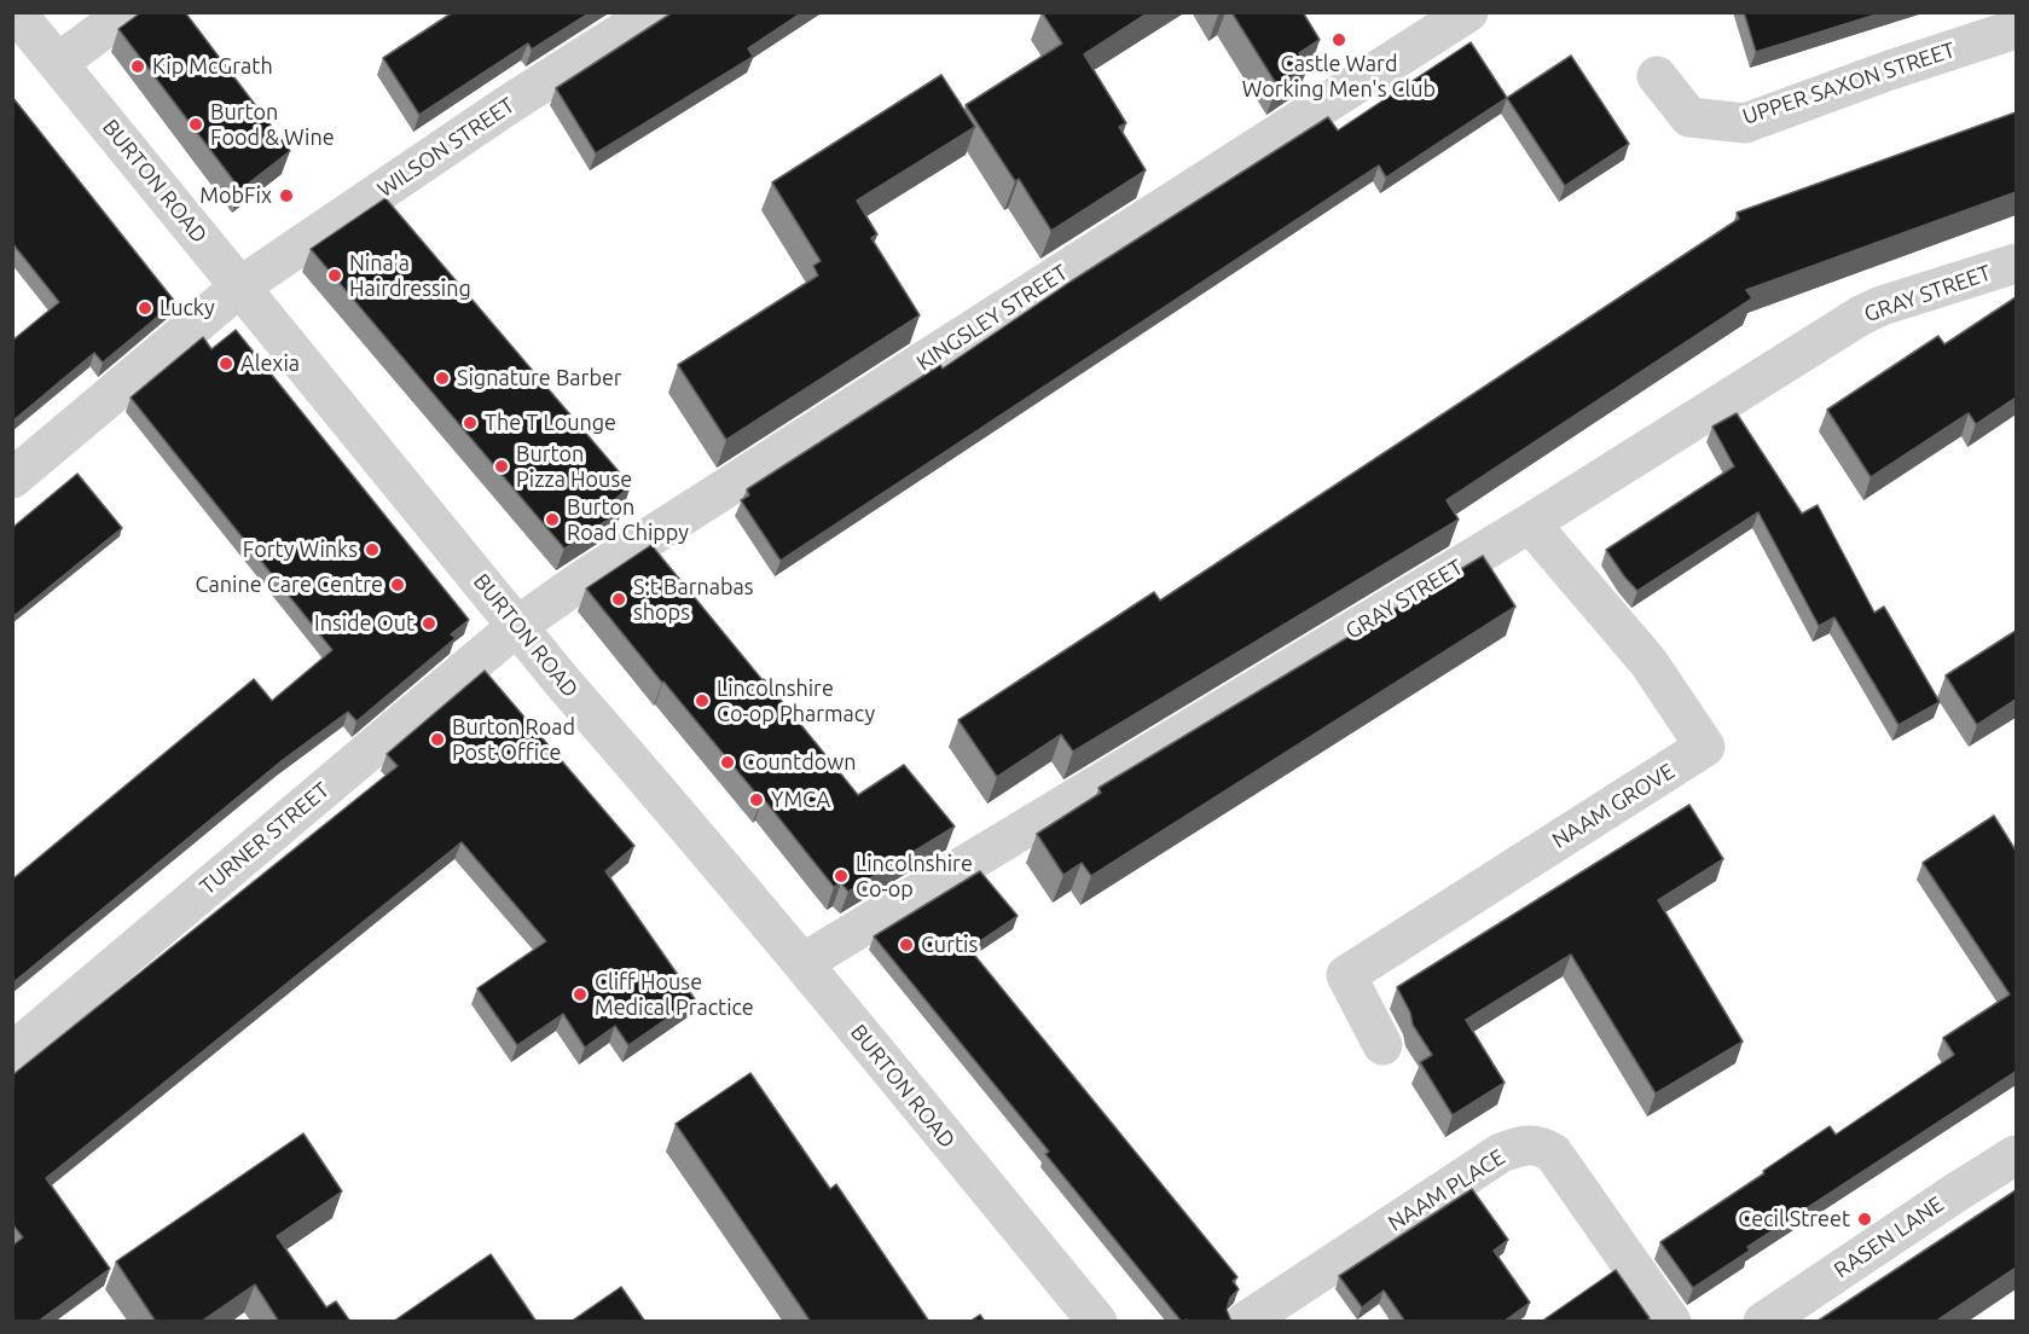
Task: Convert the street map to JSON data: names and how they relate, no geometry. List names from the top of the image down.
{
  "streets": {
    "street": [
      "UPPER SAXON STREET",
      "WILSON STREET",
      "BURTON ROAD",
      "GRAY STREET",
      "KINGSLEY STREET",
      "NAAM GROVE",
      "TURNER STREET",
      "NAAM PLACE",
      "RASEN LANE"
    ]
  },
  "crossings": [
    ["WILSON STREET", "BURTON ROAD"],
    ["BURTON ROAD", "GRAY STREET"],
    ["BURTON ROAD", "KINGSLEY STREET"],
    ["BURTON ROAD", "TURNER STREET"],
    ["GRAY STREET", "NAAM GROVE"],
    ["KINGSLEY STREET", "TURNER STREET"]
  ],
  "places": [
    "Castle Ward Working Men's Club",
    "Kip McGrath",
    "Burton Food & Wine",
    "MobFix",
    "Nina'a Hairdressing",
    "Lucky",
    "Alexia",
    "Signature Barber",
    "The T Lounge",
    "Burton Pizza House",
    "Burton Road Chippy",
    "Forty Winks",
    "Canine Care Centre",
    "S:t Barnabas shops",
    "Inside Out",
    "Lincolnshire Co-op Pharmacy",
    "Burton Road Post Office",
    "Countdown",
    "YMCA",
    "Lincolnshire Co-op",
    "Curtis",
    "Cliff House Medical Practice",
    "Cecil Street"
  ]
}
